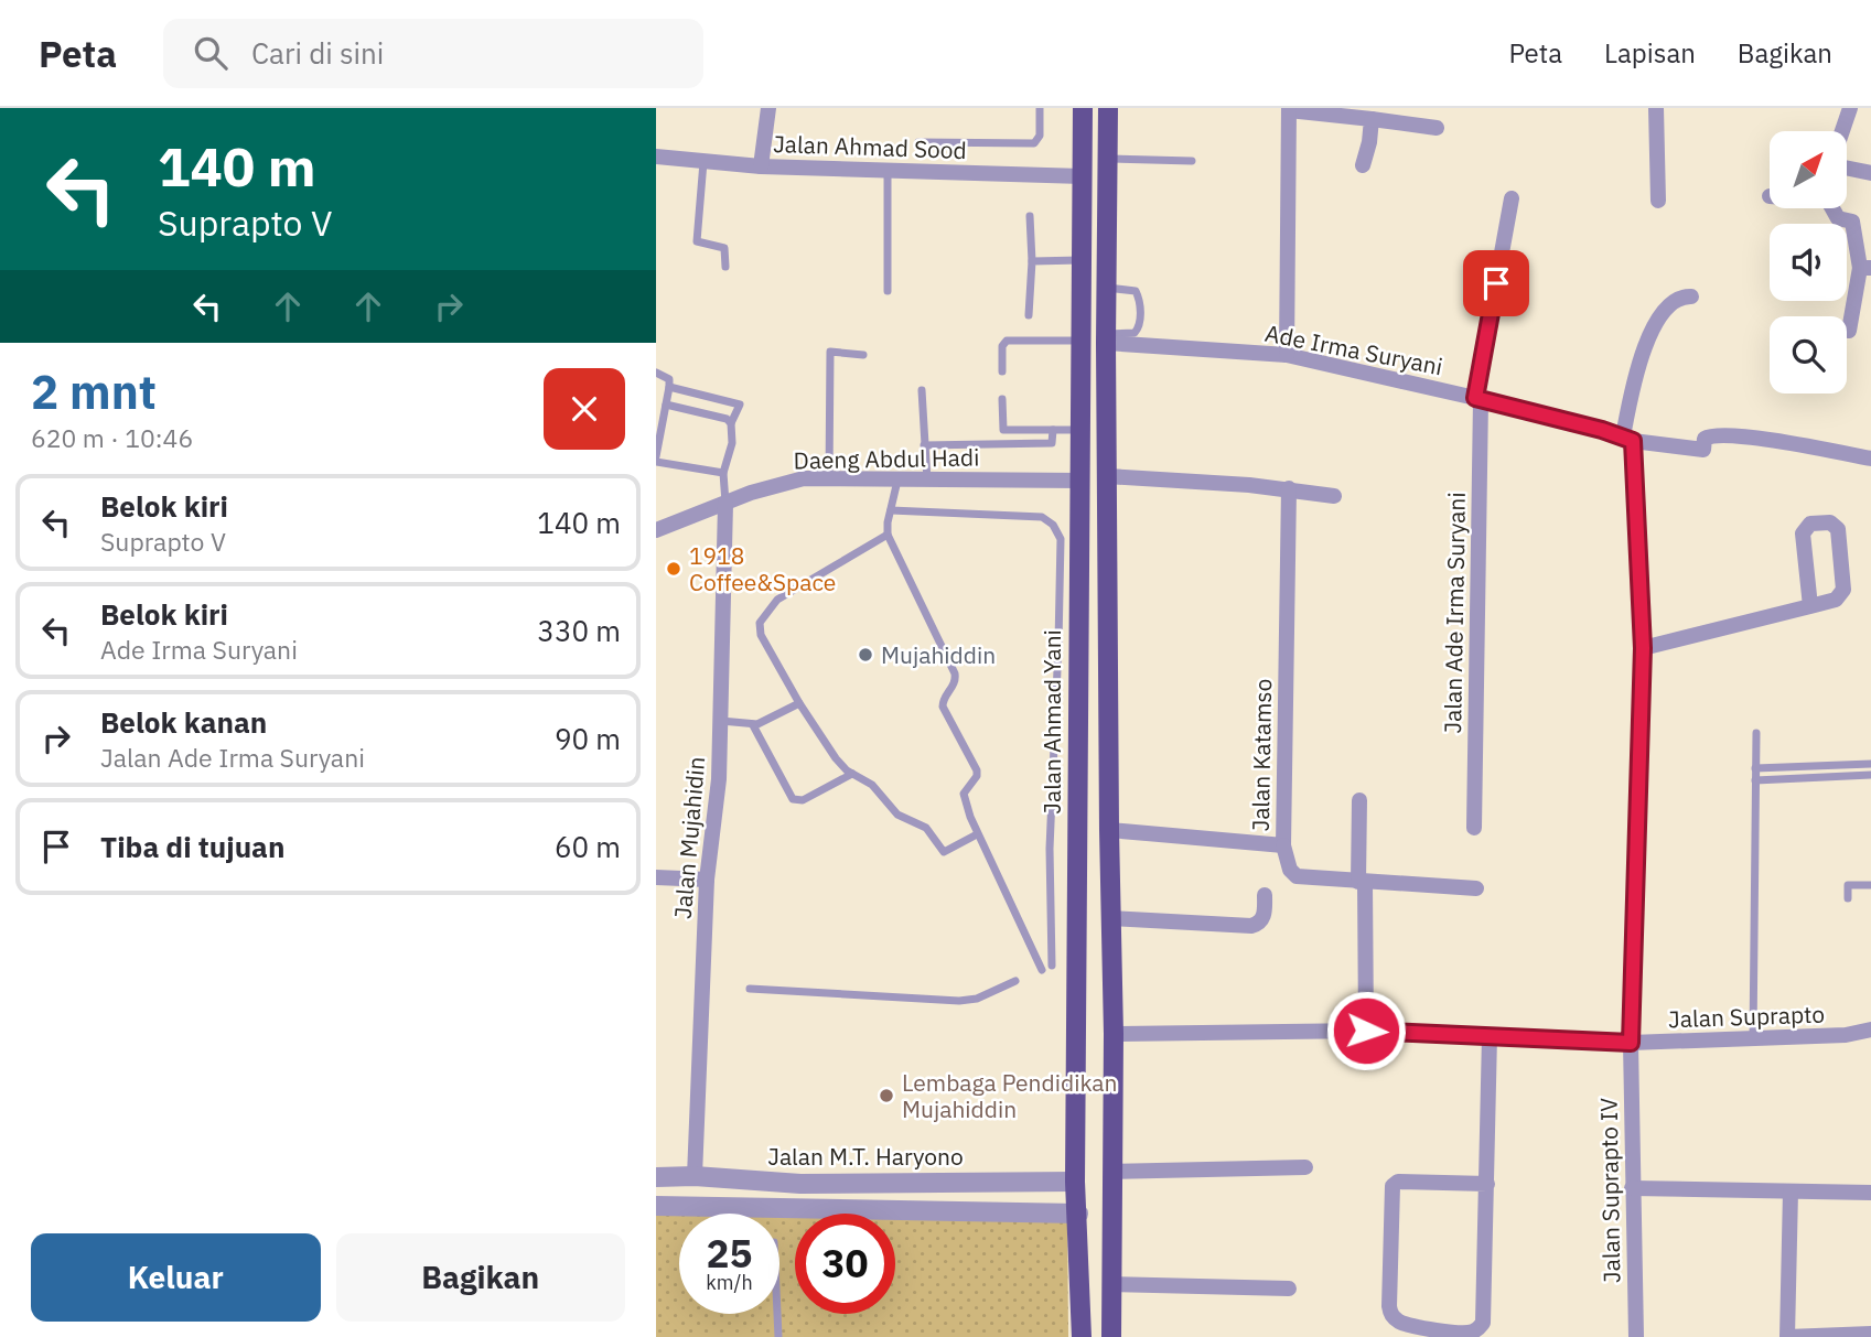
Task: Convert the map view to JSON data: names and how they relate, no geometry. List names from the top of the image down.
{
  "streets": {
    "main road": ["Jalan Ahmad Yani"],
    "street": [
      "Jalan Ahmad Sood",
      "Ade Irma Suryani",
      "Daeng Abdul Hadi",
      "Jalan Ade Irma Suryani",
      "Jalan Katamso",
      "Jalan Mujahidin",
      "Jalan Suprapto",
      "Jalan M.T. Haryono",
      "Jalan Suprapto IV"
    ]
  },
  "crossings": [
    ["Jalan Ahmad Sood", "Jalan Ahmad Yani"],
    ["Ade Irma Suryani", "Jalan Ade Irma Suryani"],
    ["Ade Irma Suryani", "Jalan Suprapto IV"],
    ["Daeng Abdul Hadi", "Jalan Ahmad Yani"],
    ["Daeng Abdul Hadi", "Jalan Mujahidin"],
    ["Jalan Ahmad Yani", "Jalan M.T. Haryono"],
    ["Jalan Mujahidin", "Jalan M.T. Haryono"],
    ["Jalan Suprapto", "Jalan Suprapto IV"]
  ],
  "places": ["1918 Coffee&Space", "Mujahiddin", "Lembaga Pendidikan Mujahiddin"],
  "north": "top right",
  "page": {
    "header": "Peta",
    "search": "Cari di sini",
    "nav": ["Peta", "Lapisan", "Bagikan"],
    "turn": ["140 m", "Suprapto V"],
    "heading": ["2 mnt", "620 m · 10:46"],
    "list": [
      {
        "name": "Belok kiri",
        "note": "Suprapto V",
        "value": "140 m"
      },
      {
        "name": "Belok kiri",
        "note": "Ade Irma Suryani",
        "value": "330 m"
      },
      {
        "name": "Belok kanan",
        "note": "Jalan Ade Irma Suryani",
        "value": "90 m"
      },
      {
        "name": "Tiba di tujuan",
        "value": "60 m"
      }
    ],
    "speed": "25 km/h",
    "limit": "30",
    "buttons": ["Keluar", "Bagikan"]
  }
}
